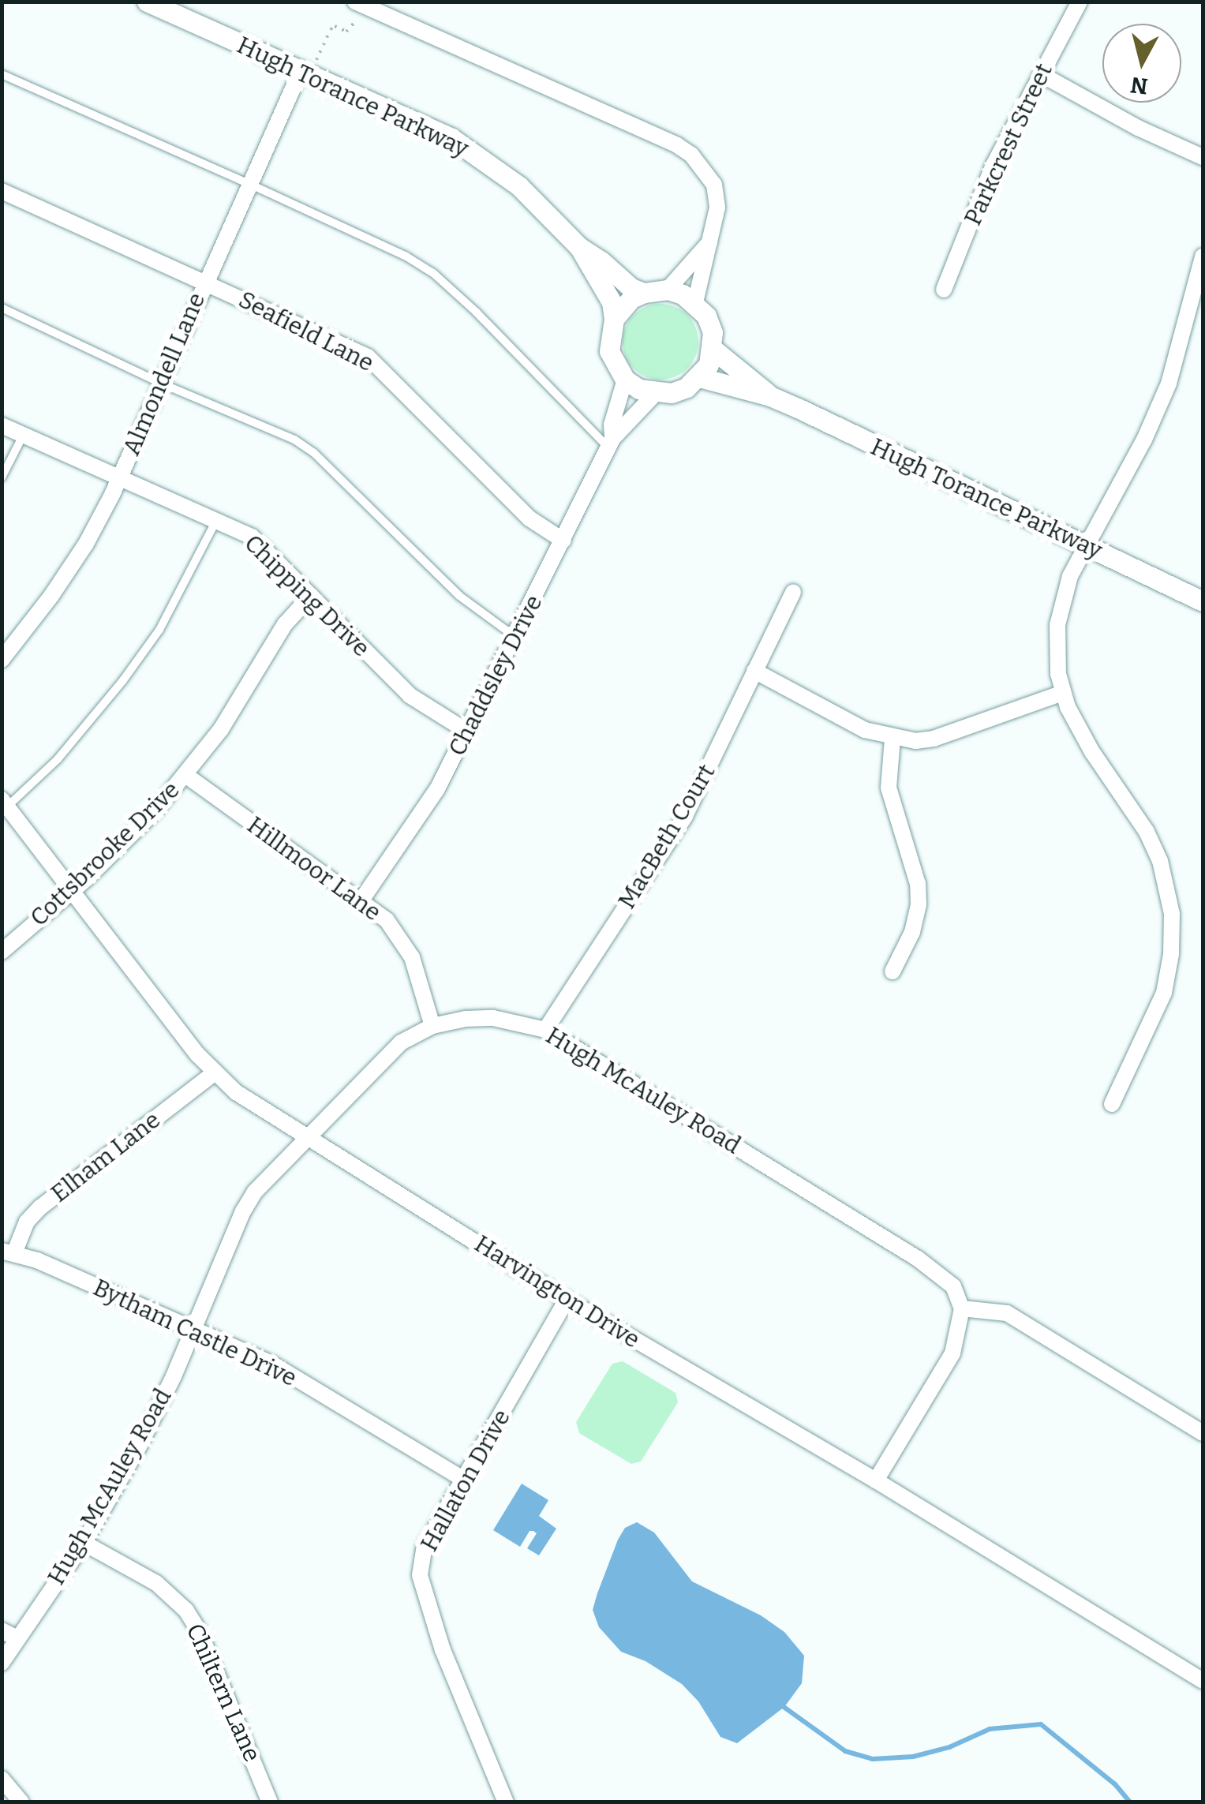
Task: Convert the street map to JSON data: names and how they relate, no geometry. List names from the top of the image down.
{
  "streets": {
    "street": [
      "Hugh Torance Parkway",
      "Parkcrest Street",
      "Seafield Lane",
      "Almondell Lane",
      "Chipping Drive",
      "Chaddsley Drive",
      "MacBeth Court",
      "Cottsbrooke Drive",
      "Hillmoor Lane",
      "Hugh McAuley Road",
      "Elham Lane",
      "Harvington Drive",
      "Bytham Castle Drive",
      "Hallaton Drive",
      "Chiltern Lane"
    ]
  },
  "crossings": [
    ["Hugh Torance Parkway", "Almondell Lane"],
    ["Hugh Torance Parkway", "Chaddsley Drive"],
    ["Seafield Lane", "Almondell Lane"],
    ["Seafield Lane", "Chaddsley Drive"],
    ["Almondell Lane", "Chipping Drive"],
    ["Chipping Drive", "Chaddsley Drive"],
    ["Chipping Drive", "Cottsbrooke Drive"],
    ["Chaddsley Drive", "Hillmoor Lane"],
    ["MacBeth Court", "Hugh McAuley Road"],
    ["Cottsbrooke Drive", "Hillmoor Lane"],
    ["Cottsbrooke Drive", "Harvington Drive"],
    ["Hillmoor Lane", "Hugh McAuley Road"],
    ["Hugh McAuley Road", "Harvington Drive"],
    ["Hugh McAuley Road", "Bytham Castle Drive"],
    ["Hugh McAuley Road", "Chiltern Lane"],
    ["Elham Lane", "Harvington Drive"],
    ["Elham Lane", "Bytham Castle Drive"],
    ["Harvington Drive", "Hallaton Drive"],
    ["Bytham Castle Drive", "Hallaton Drive"]
  ],
  "north": "bottom"
}
